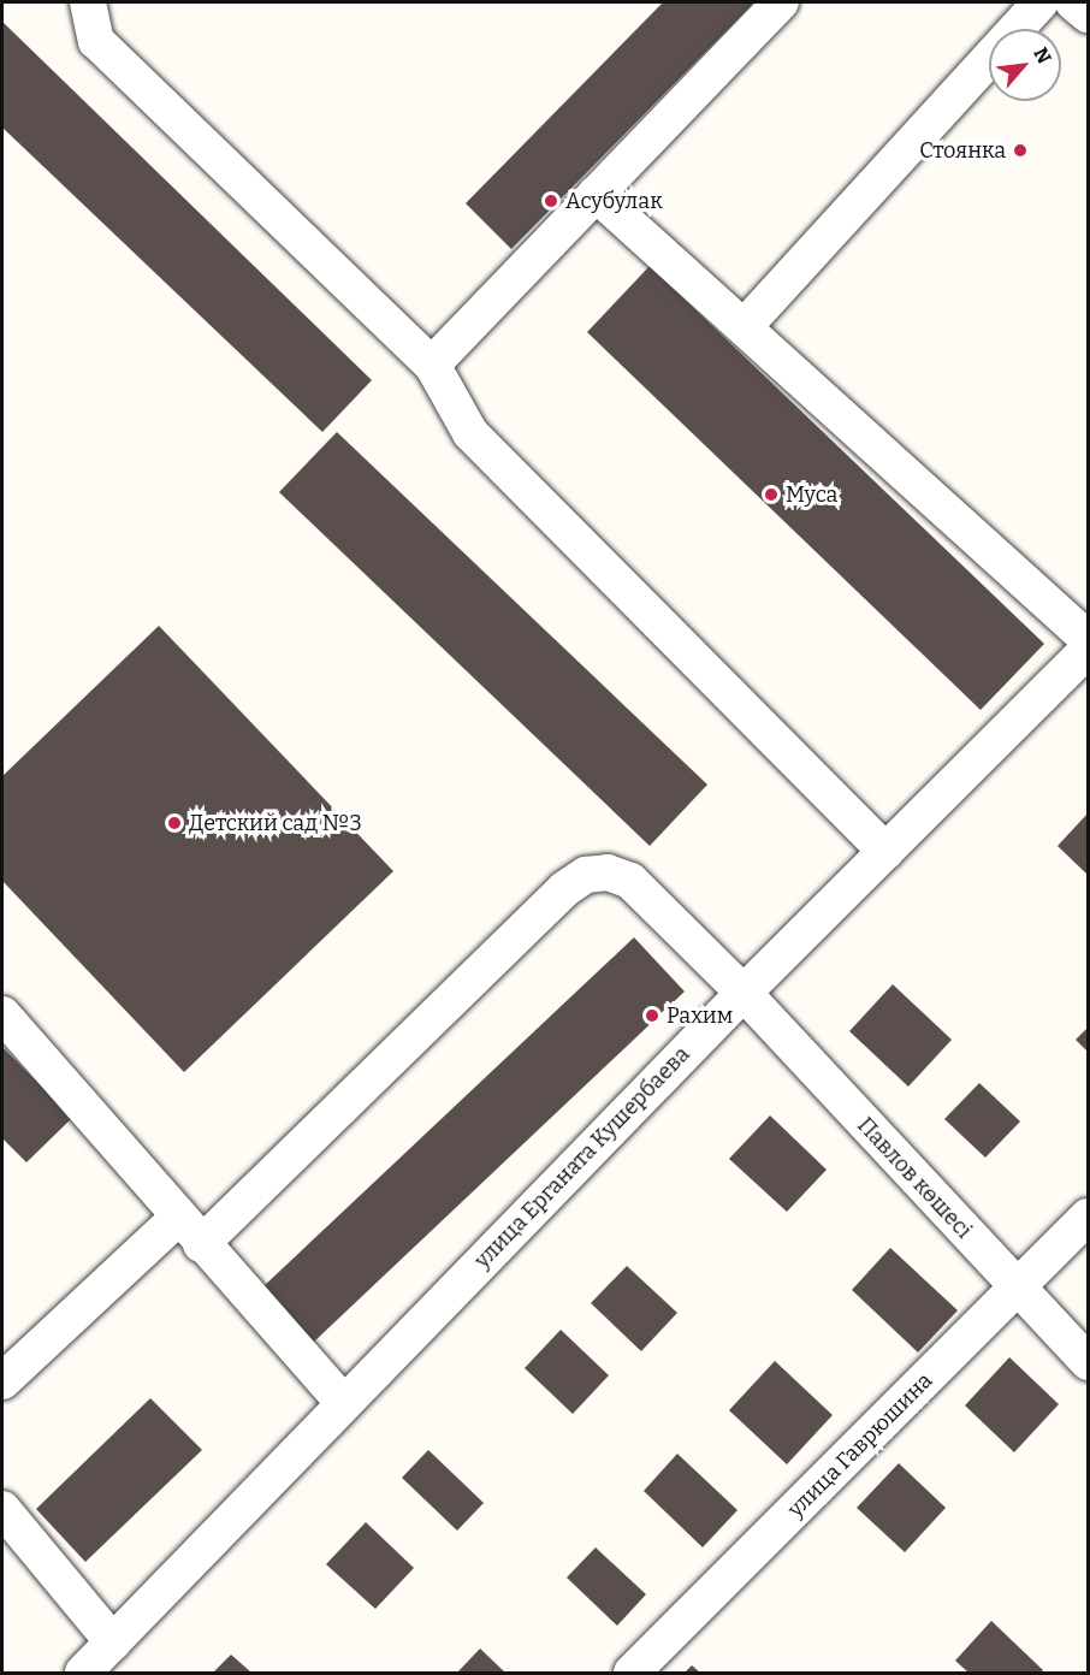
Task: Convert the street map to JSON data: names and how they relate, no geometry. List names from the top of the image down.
{
  "streets": {
    "street": ["улица Ерганата Кушербаева", "Павлов көшесі", "улица Гаврюшина"]
  },
  "crossings": [
    ["улица Ерганата Кушербаева", "Павлов көшесі"],
    ["Павлов көшесі", "улица Гаврюшина"]
  ],
  "places": [
    "Стоянка",
    "Асубулак",
    "Муса",
    "Детский сад №3",
    "Рахим"
  ],
  "north": "top right"
}
